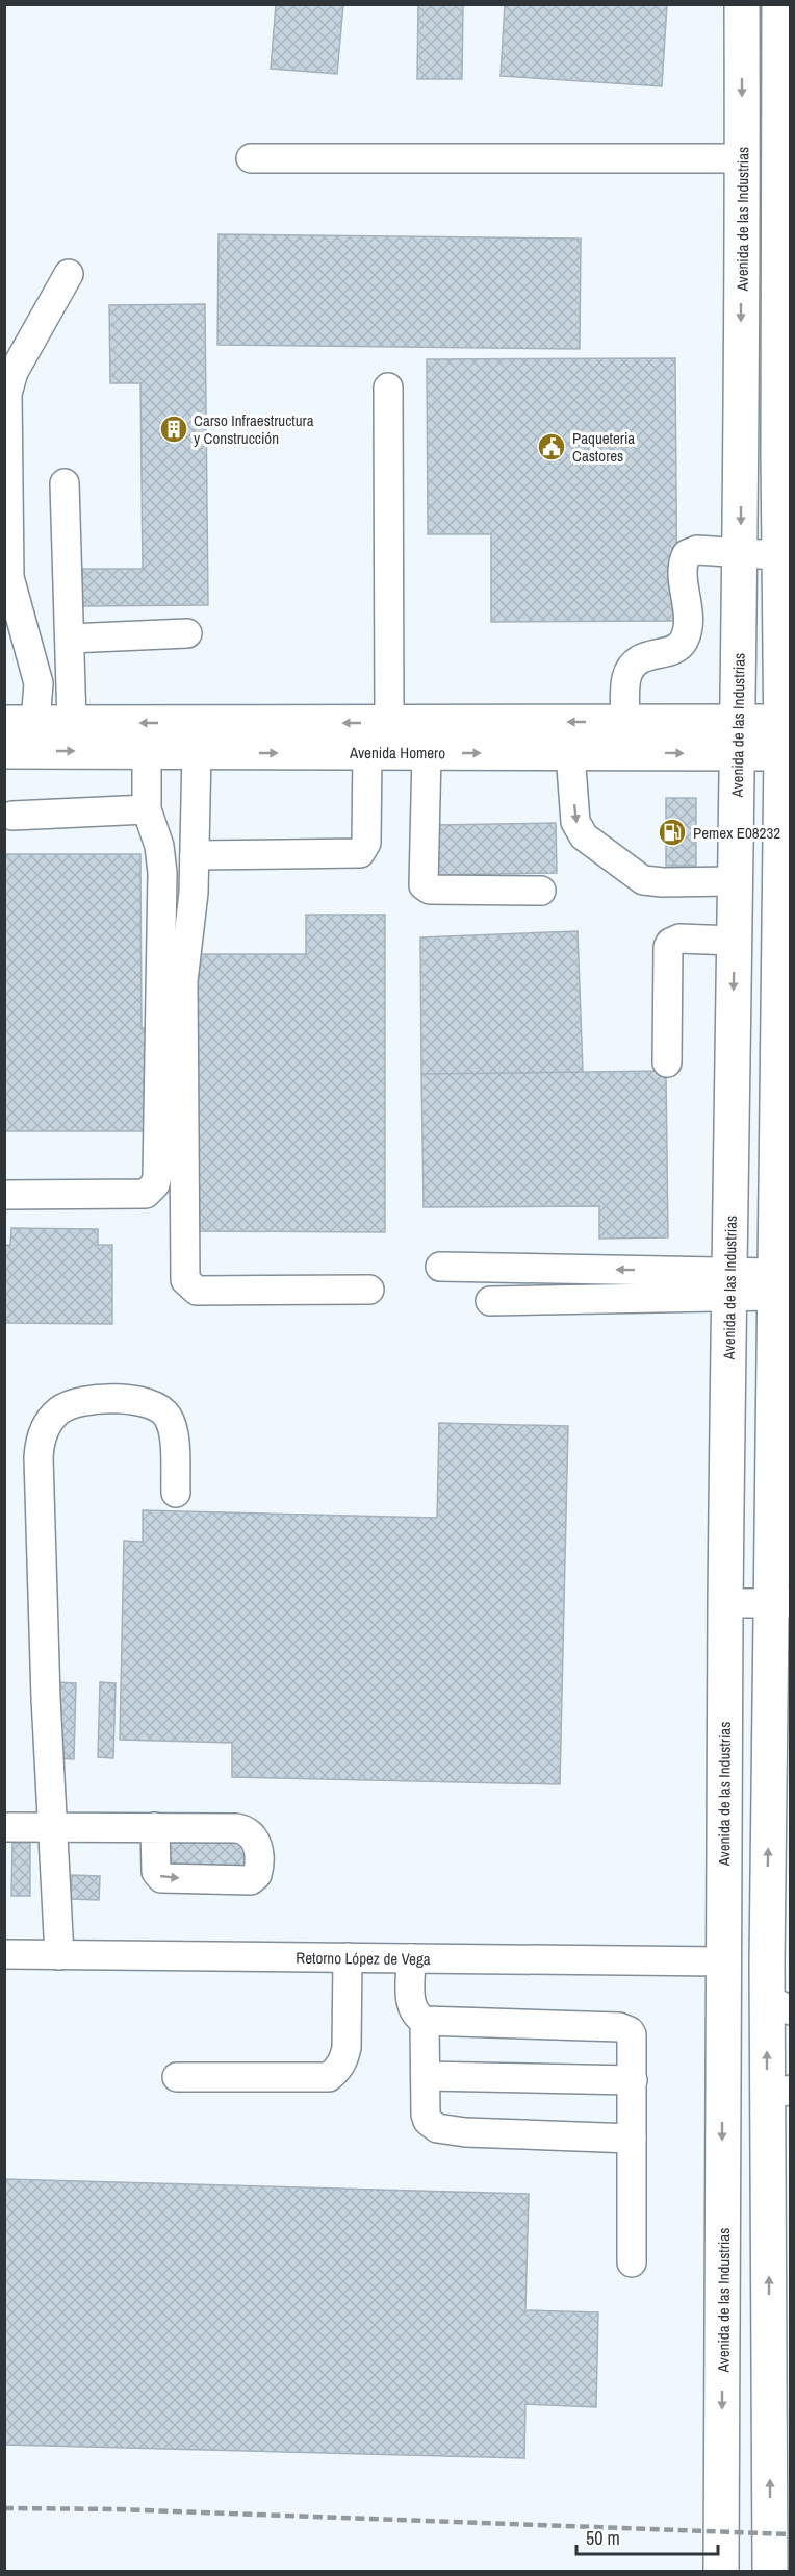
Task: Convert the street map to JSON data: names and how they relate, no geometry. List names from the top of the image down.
{
  "streets": {
    "main road": ["Avenida de las Industrias", "Avenida Homero"],
    "street": ["Retorno López de Vega"]
  },
  "crossings": [
    ["Avenida de las Industrias", "Avenida Homero"],
    ["Avenida de las Industrias", "Retorno López de Vega"]
  ],
  "places": {
    "building": ["Carso Infraestructura y Construcción"],
    "public building": ["Paqueteria Castores"],
    "fuel station": ["Pemex E08232"]
  },
  "scale_bar": "50 m"
}
